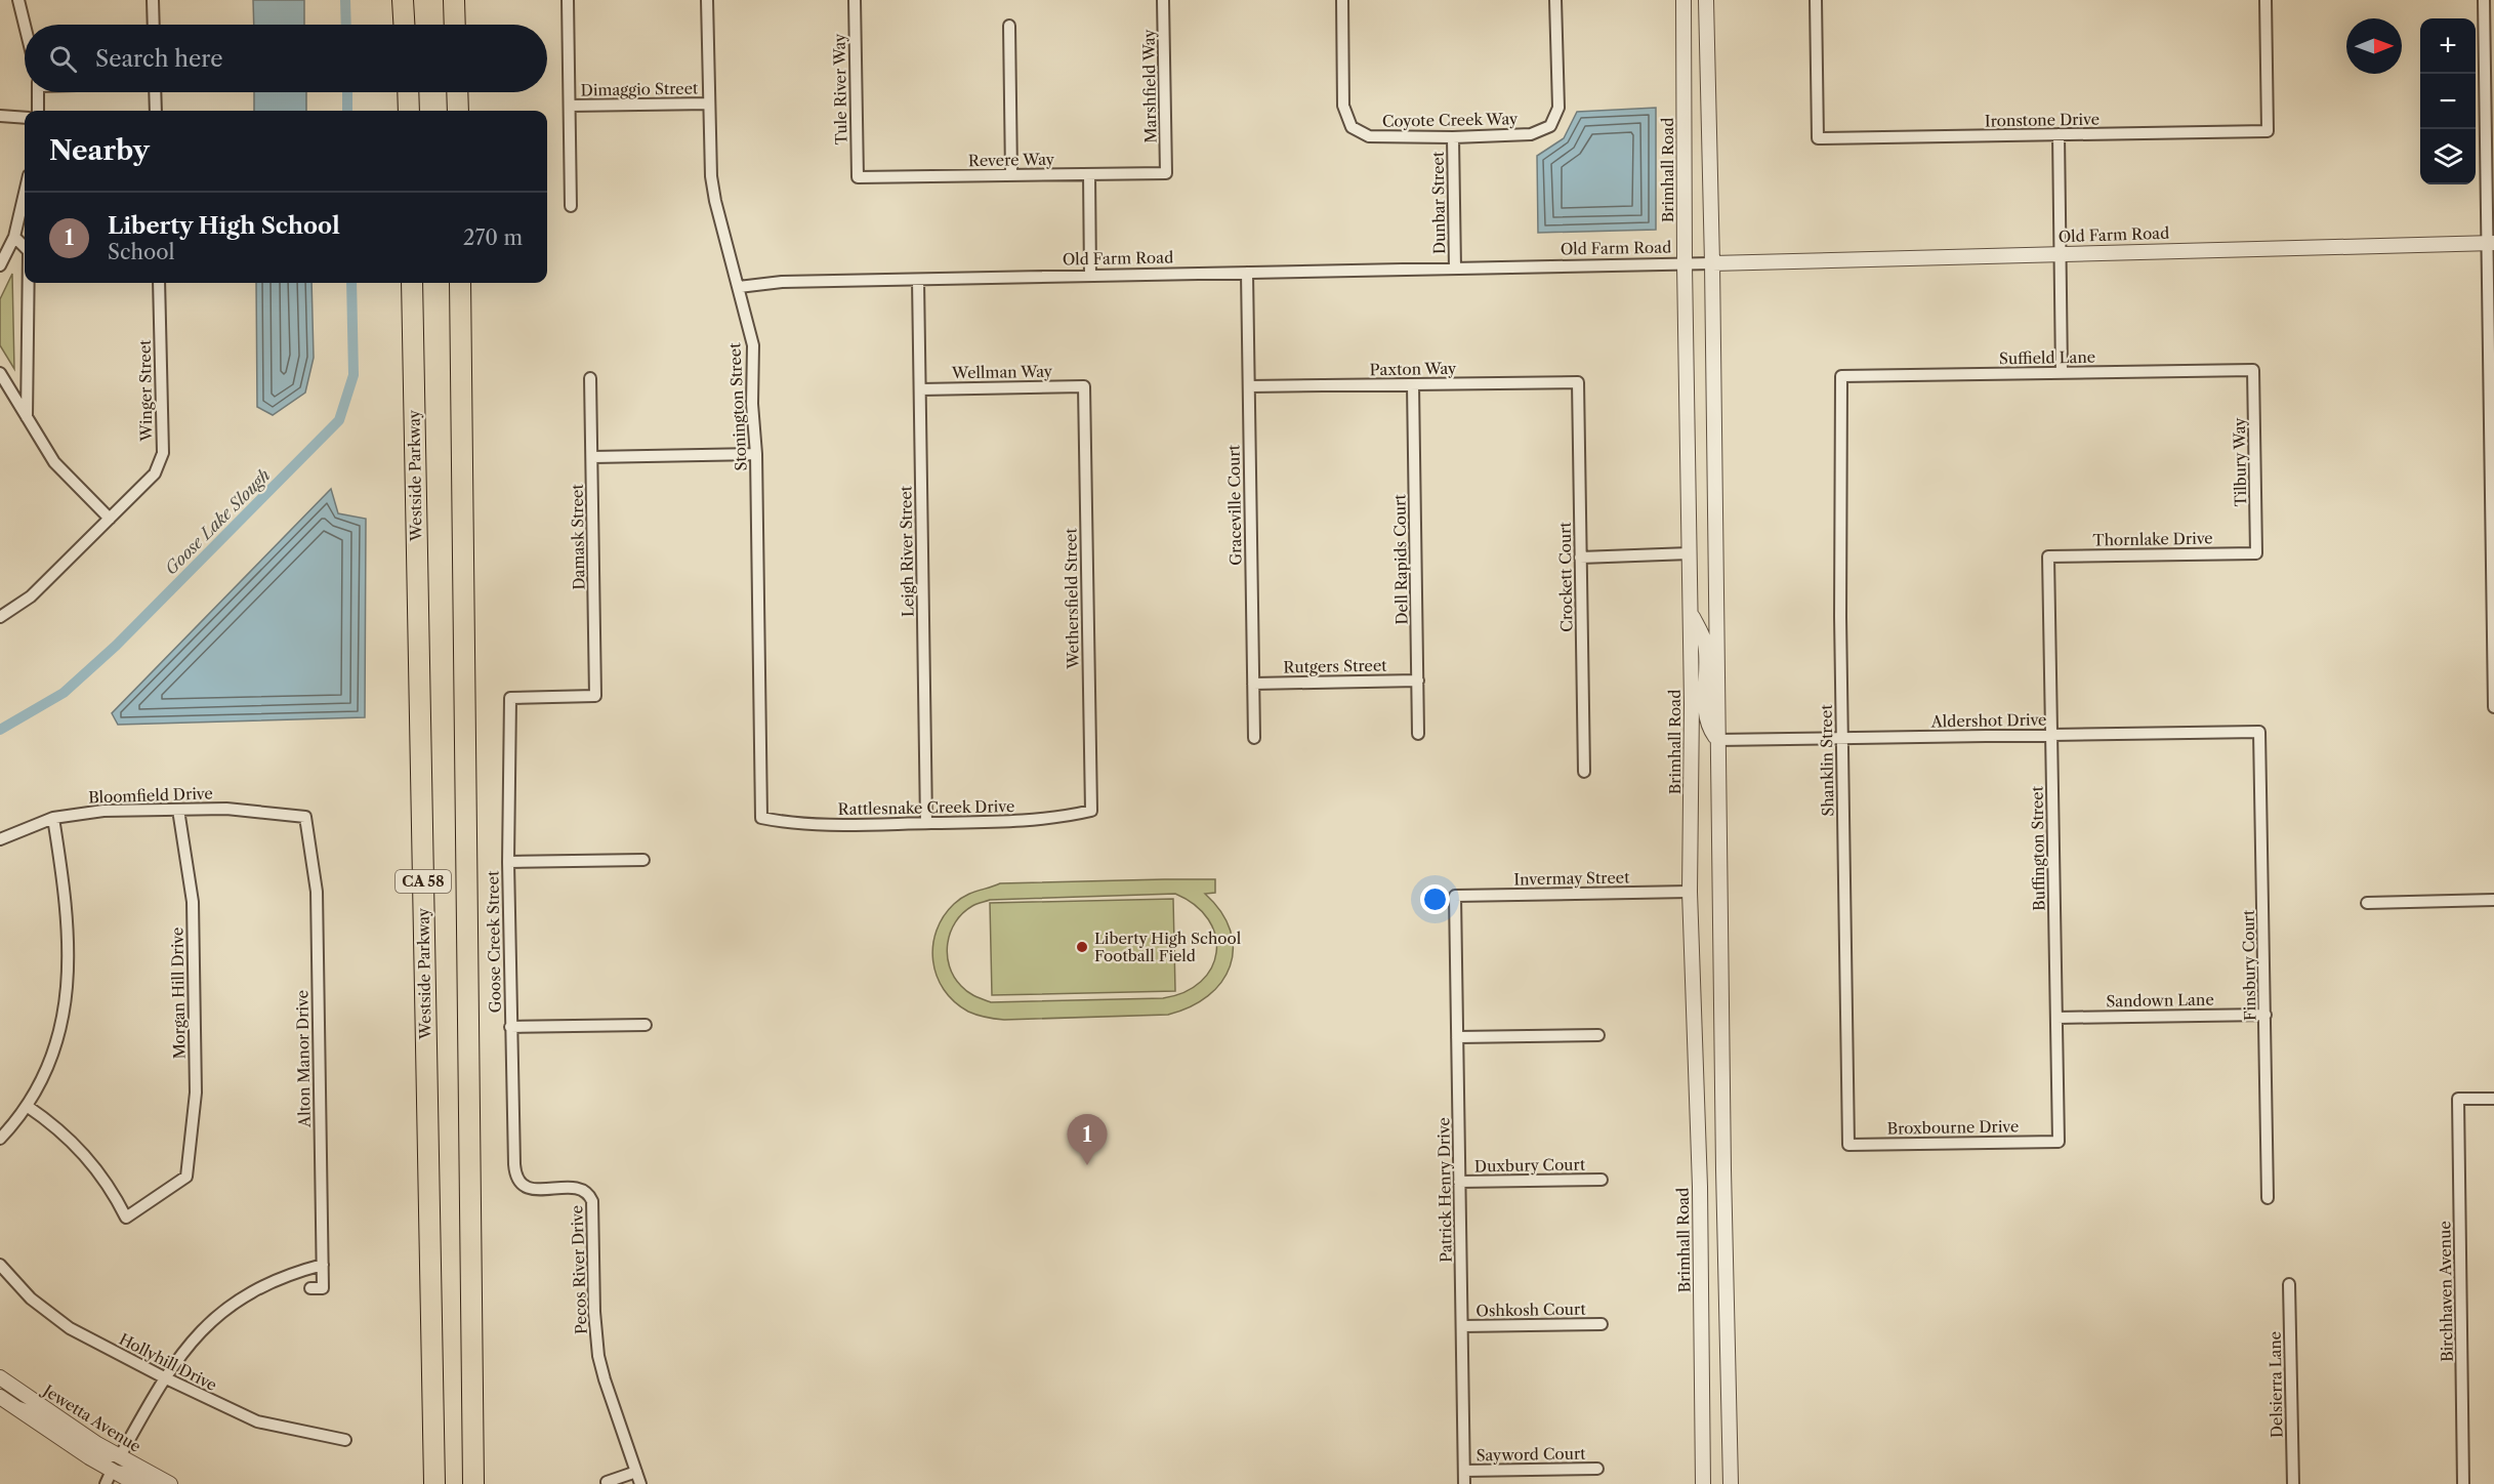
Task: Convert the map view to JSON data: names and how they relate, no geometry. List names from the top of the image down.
{
  "streets": {
    "highway": ["Westside Parkway", "CA 58"],
    "street": [
      "Marshfield Way",
      "Dimaggio Street",
      "Tule River Way",
      "Coyote Creek Way",
      "Ironstone Drive",
      "Revere Way",
      "Brimhall Road",
      "Dunbar Street",
      "Old Farm Road",
      "Suffield Lane",
      "Paxton Way",
      "Wellman Way",
      "Winger Street",
      "Stonington Street",
      "Tilbury Way",
      "Graceville Court",
      "Damask Street",
      "Thornlake Drive",
      "Leigh River Street",
      "Dell Rapids Court",
      "Crockett Court",
      "Wethersfield Street",
      "Rutgers Street",
      "Aldershot Drive",
      "Shanklin Street",
      "Bloomfield Drive",
      "Rattlesnake Creek Drive",
      "Buffington Street",
      "Invermay Street",
      "Goose Creek Street",
      "Finsbury Court",
      "Morgan Hill Drive",
      "Sandown Lane",
      "Alton Manor Drive",
      "Broxbourne Drive",
      "Duxbury Court",
      "Patrick Henry Drive",
      "Pecos River Drive",
      "Birchhaven Avenue",
      "Oshkosh Court",
      "Hollyhill Drive",
      "Delsierra Lane",
      "Jewetta Avenue",
      "Sayword Court"
    ]
  },
  "crossings": [
    ["Marshfield Way", "Revere Way"],
    ["Dimaggio Street", "Stonington Street"],
    ["Tule River Way", "Revere Way"],
    ["Coyote Creek Way", "Dunbar Street"],
    ["Brimhall Road", "Old Farm Road"],
    ["Brimhall Road", "Invermay Street"],
    ["Dunbar Street", "Old Farm Road"],
    ["Old Farm Road", "Stonington Street"],
    ["Old Farm Road", "Graceville Court"],
    ["Old Farm Road", "Leigh River Street"],
    ["Suffield Lane", "Tilbury Way"],
    ["Suffield Lane", "Shanklin Street"],
    ["Paxton Way", "Graceville Court"],
    ["Paxton Way", "Dell Rapids Court"],
    ["Paxton Way", "Crockett Court"],
    ["Wellman Way", "Leigh River Street"],
    ["Wellman Way", "Wethersfield Street"],
    ["Stonington Street", "Rattlesnake Creek Drive"],
    ["Tilbury Way", "Thornlake Drive"],
    ["Graceville Court", "Rutgers Street"],
    ["Damask Street", "Goose Creek Street"],
    ["Thornlake Drive", "Buffington Street"],
    ["Leigh River Street", "Rattlesnake Creek Drive"],
    ["Dell Rapids Court", "Rutgers Street"],
    ["Wethersfield Street", "Rattlesnake Creek Drive"],
    ["Aldershot Drive", "Shanklin Street"],
    ["Aldershot Drive", "Buffington Street"],
    ["Aldershot Drive", "Finsbury Court"],
    ["Shanklin Street", "Broxbourne Drive"],
    ["Bloomfield Drive", "Morgan Hill Drive"],
    ["Bloomfield Drive", "Alton Manor Drive"],
    ["Buffington Street", "Sandown Lane"],
    ["Buffington Street", "Broxbourne Drive"],
    ["Invermay Street", "Patrick Henry Drive"],
    ["Goose Creek Street", "Pecos River Drive"],
    ["Finsbury Court", "Sandown Lane"],
    ["Duxbury Court", "Patrick Henry Drive"],
    ["Patrick Henry Drive", "Oshkosh Court"],
    ["Patrick Henry Drive", "Sayword Court"]
  ],
  "water": ["Goose Lake Slough"],
  "places": ["Liberty High School Football Field"],
  "north": "right",
  "page": {
    "map_buttons": ["+", "−"],
    "search": "Search here",
    "heading": "Nearby",
    "list": [
      {
        "mark": "1",
        "name": "Liberty High School",
        "note": "School",
        "value": "270 m"
      }
    ],
    "pins": "1"
  }
}
